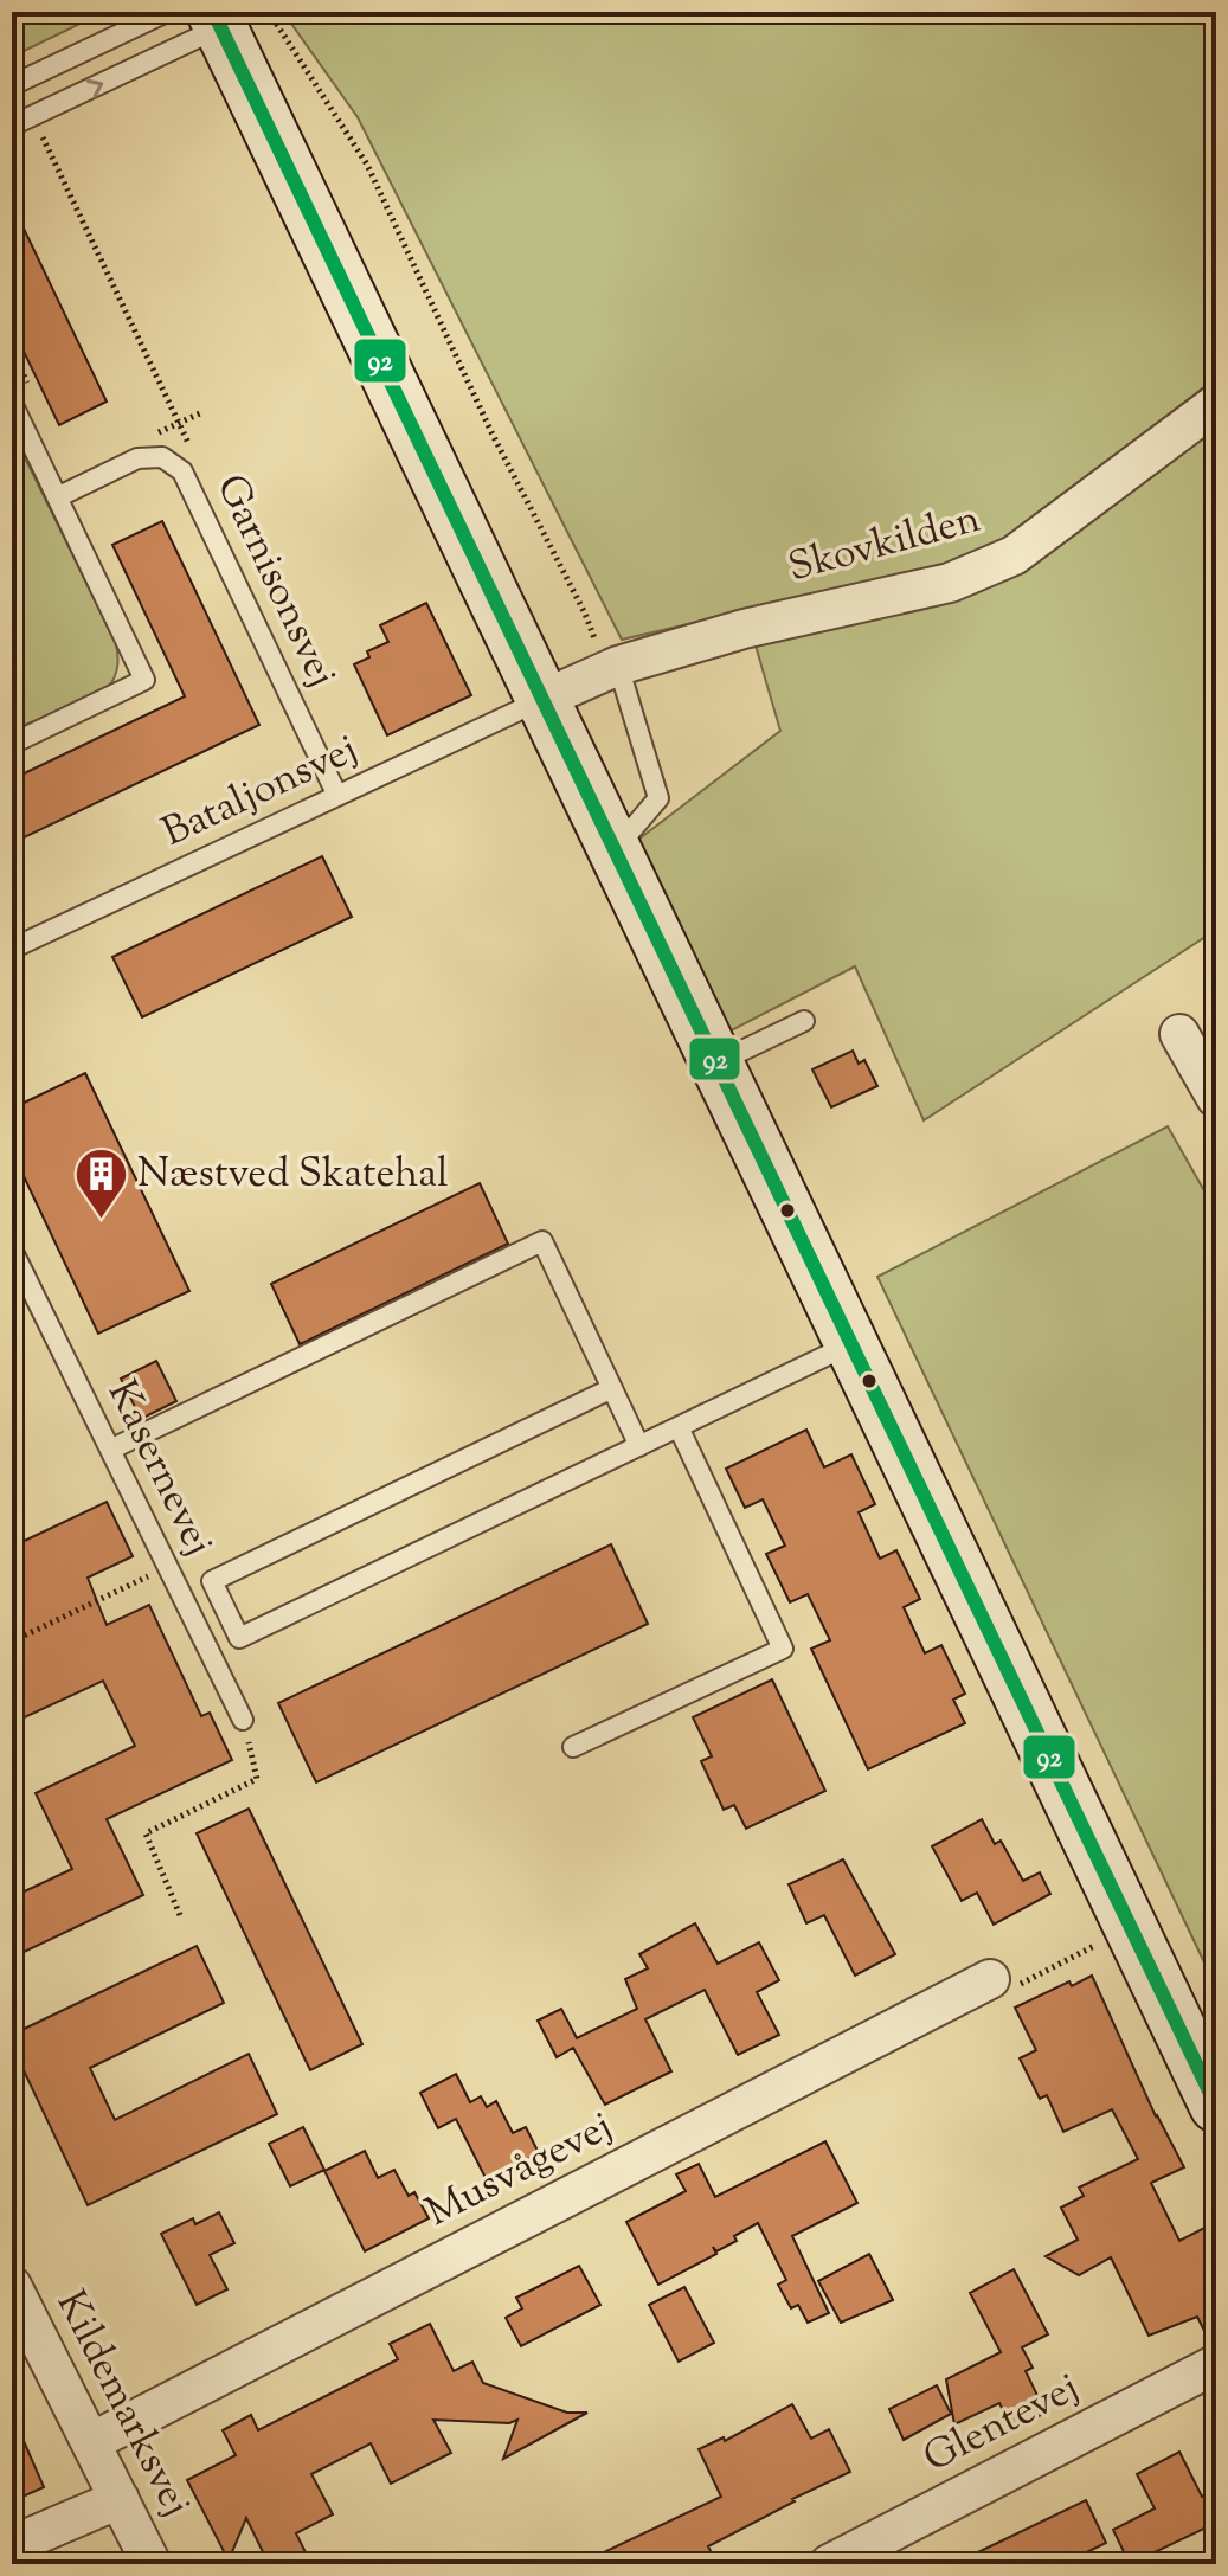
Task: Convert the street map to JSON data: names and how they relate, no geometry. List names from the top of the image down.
{
  "streets": {
    "street": [
      "Skovkilden",
      "Musvågevej",
      "Kildemarksvej",
      "Glentevej"
    ],
    "lane": ["Garnisonsvej", "Bataljonsvej", "Kasernevej"]
  },
  "crossings": [
    ["Skovkilden", "Bataljonsvej"],
    ["Garnisonsvej", "Bataljonsvej"],
    ["Musvågevej", "Kildemarksvej"]
  ],
  "places": {
    "building": ["Næstved Skatehal"]
  },
  "lines": ["transit line 92"]
}
